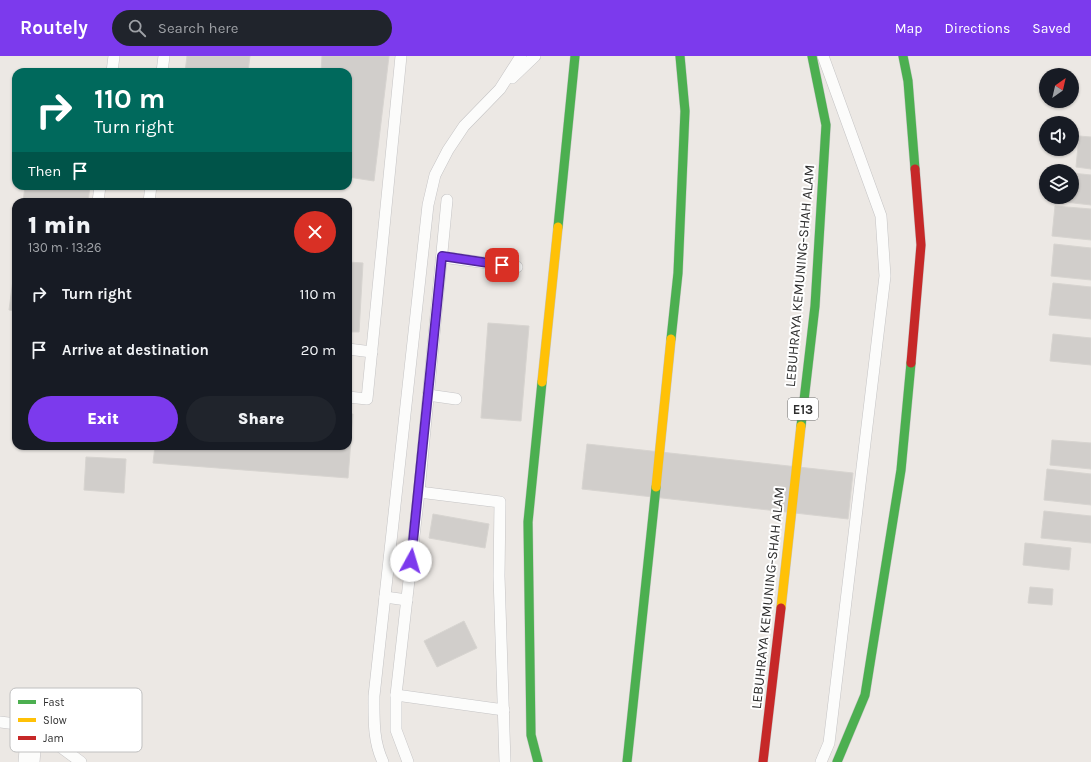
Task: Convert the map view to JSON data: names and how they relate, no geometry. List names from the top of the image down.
{
  "streets": {
    "highway": ["LEBUHRAYA KEMUNING-SHAH ALAM", "E13"]
  },
  "legend": ["Fast", "Slow", "Jam"],
  "north": "top right",
  "page": {
    "header": "Routely",
    "search": "Search here",
    "nav": ["Map", "Directions", "Saved"],
    "turn": ["110 m", "Turn right"],
    "then": "Then",
    "heading": ["1 min", "130 m · 13:26"],
    "list": [
      {
        "name": "Turn right",
        "value": "110 m"
      },
      {
        "name": "Arrive at destination",
        "value": "20 m"
      }
    ],
    "buttons": ["Exit", "Share"]
  }
}
